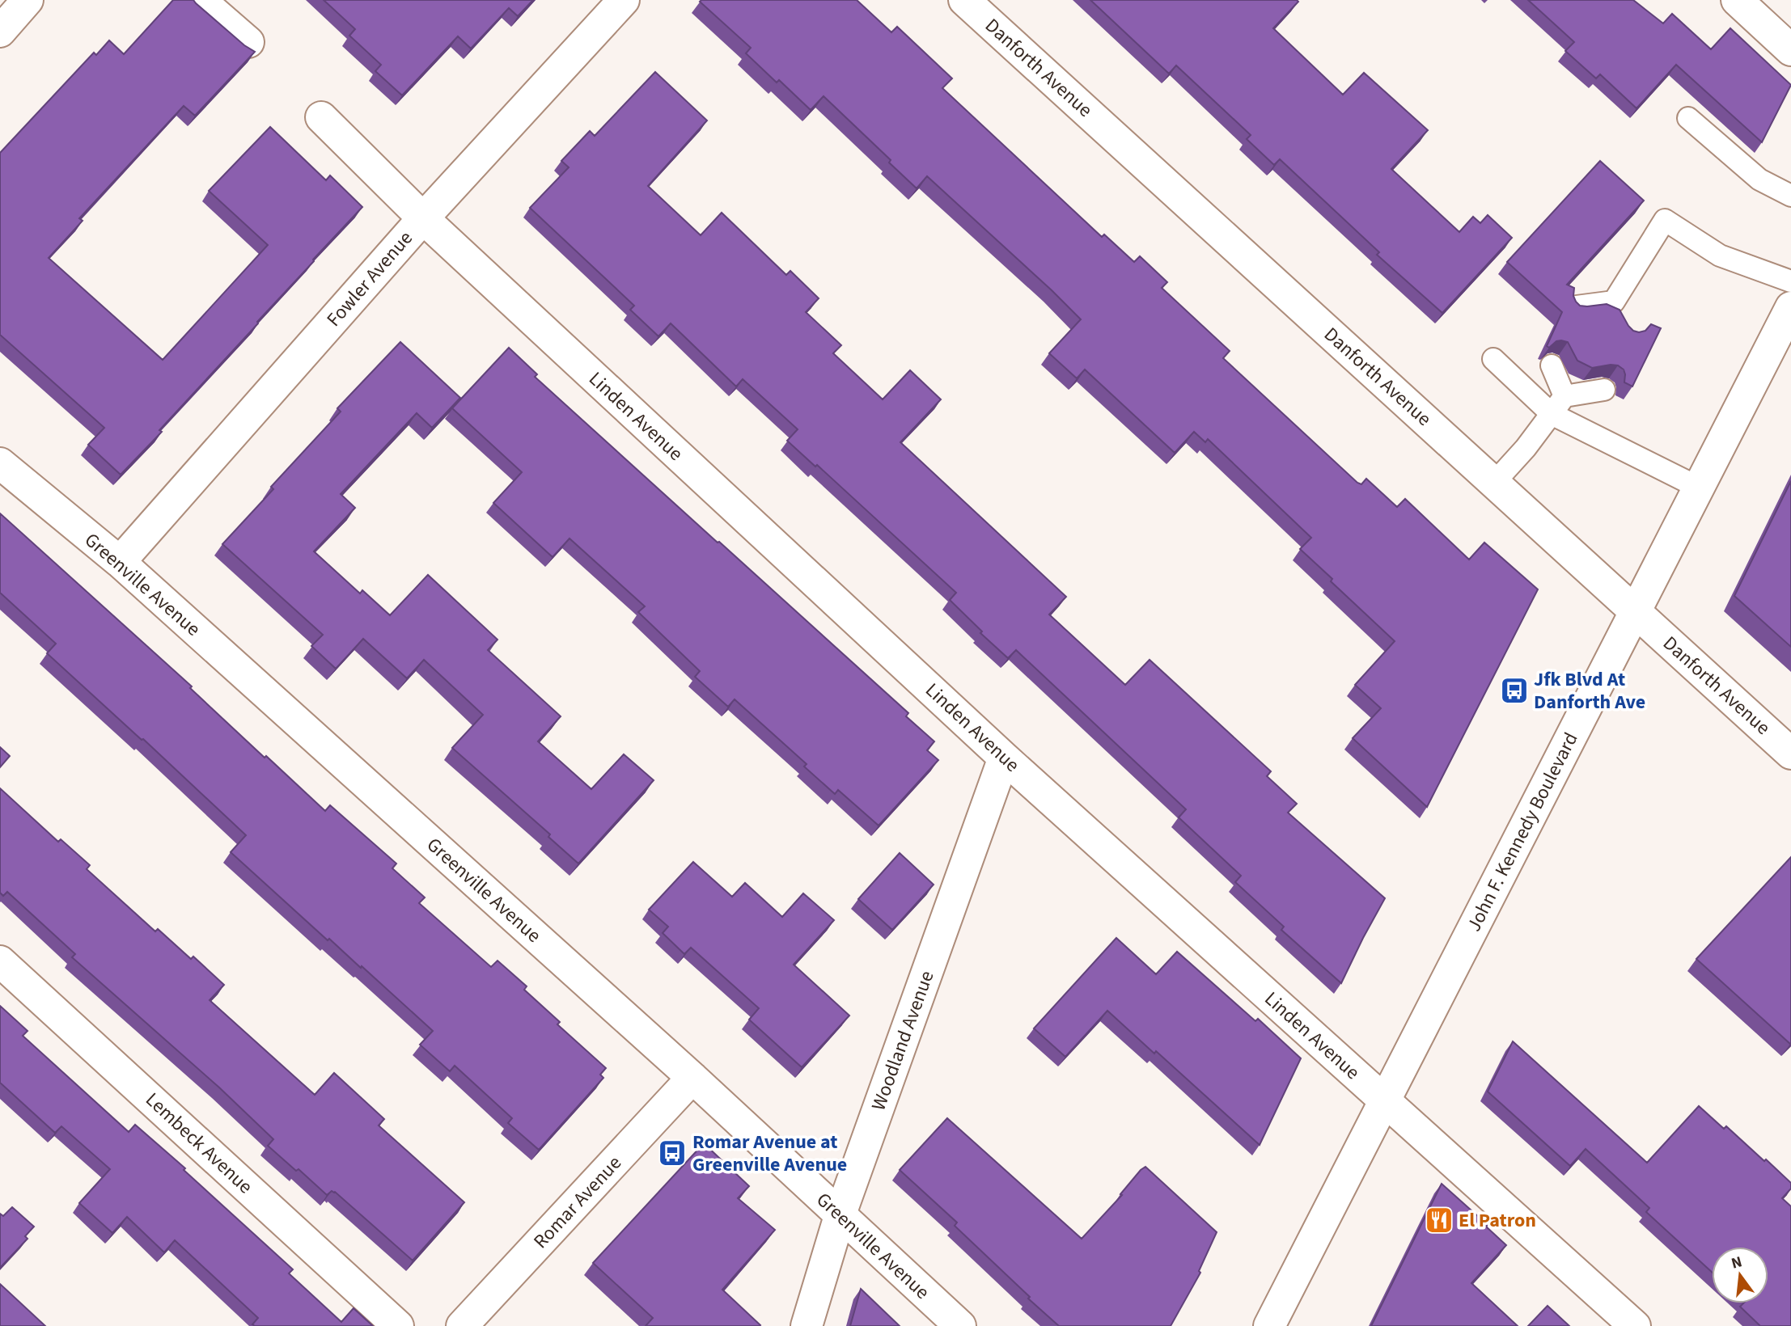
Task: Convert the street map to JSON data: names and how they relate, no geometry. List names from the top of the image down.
{
  "streets": {
    "street": [
      "Danforth Avenue",
      "Fowler Avenue",
      "Linden Avenue",
      "Greenville Avenue",
      "John F. Kennedy Boulevard",
      "Woodland Avenue",
      "Lembeck Avenue",
      "Romar Avenue"
    ]
  },
  "crossings": [
    ["Danforth Avenue", "John F. Kennedy Boulevard"],
    ["Fowler Avenue", "Linden Avenue"],
    ["Fowler Avenue", "Greenville Avenue"],
    ["Linden Avenue", "John F. Kennedy Boulevard"],
    ["Linden Avenue", "Woodland Avenue"],
    ["Greenville Avenue", "Woodland Avenue"],
    ["Greenville Avenue", "Romar Avenue"]
  ],
  "places": {
    "bus stop": ["Jfk Blvd At Danforth Ave", "Romar Avenue at Greenville Avenue"],
    "restaurant": ["El Patron"]
  },
  "north": "top"
}
